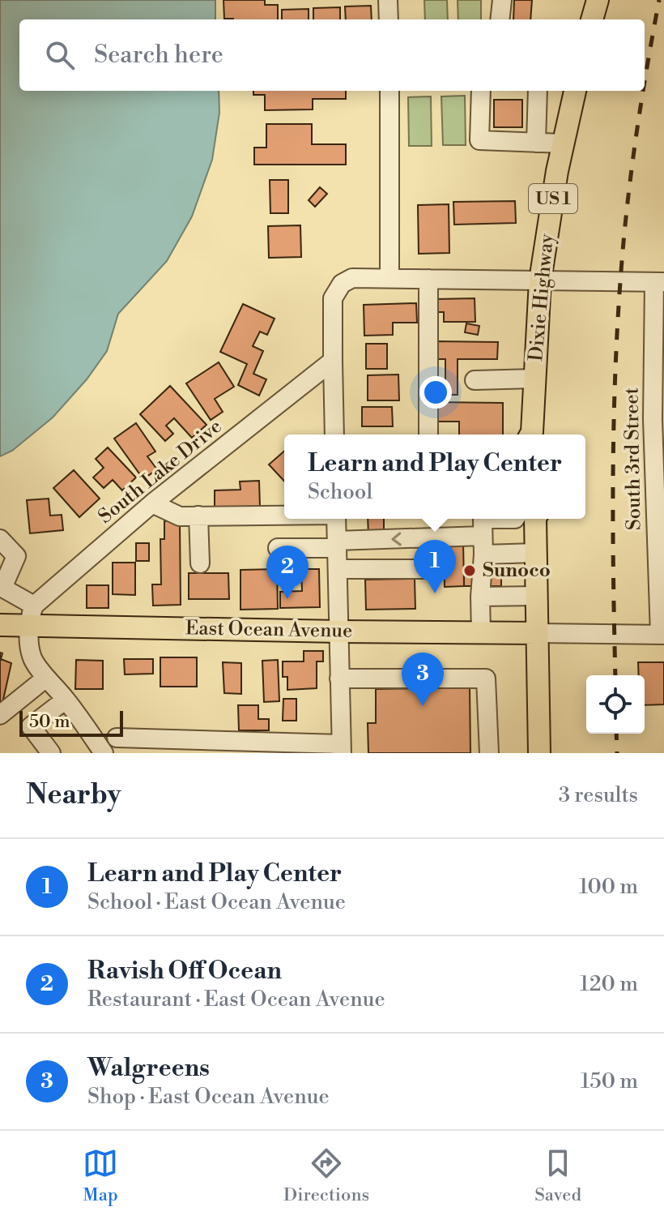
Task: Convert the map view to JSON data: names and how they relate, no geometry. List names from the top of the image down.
{
  "streets": {
    "main road": ["US 1", "Dixie Highway", "East Ocean Avenue"],
    "street": ["South 3rd Street", "South Lake Drive"]
  },
  "crossings": [
    ["South Lake Drive", "East Ocean Avenue"]
  ],
  "places": ["Sunoco"],
  "scale_bar": "50 m",
  "page": {
    "search": "Search here",
    "popup": ["Learn and Play Center", "School"],
    "pins": ["1", "2", "3"],
    "scale": "50 m",
    "heading": ["Nearby", "3 results"],
    "list": [
      {
        "mark": "1",
        "name": "Learn and Play Center",
        "note": "School · East Ocean Avenue",
        "value": "100 m"
      },
      {
        "mark": "2",
        "name": "Ravish Off Ocean",
        "note": "Restaurant · East Ocean Avenue",
        "value": "120 m"
      },
      {
        "mark": "3",
        "name": "Walgreens",
        "note": "Shop · East Ocean Avenue",
        "value": "150 m"
      }
    ],
    "nav": ["Map", "Directions", "Saved"]
  }
}
